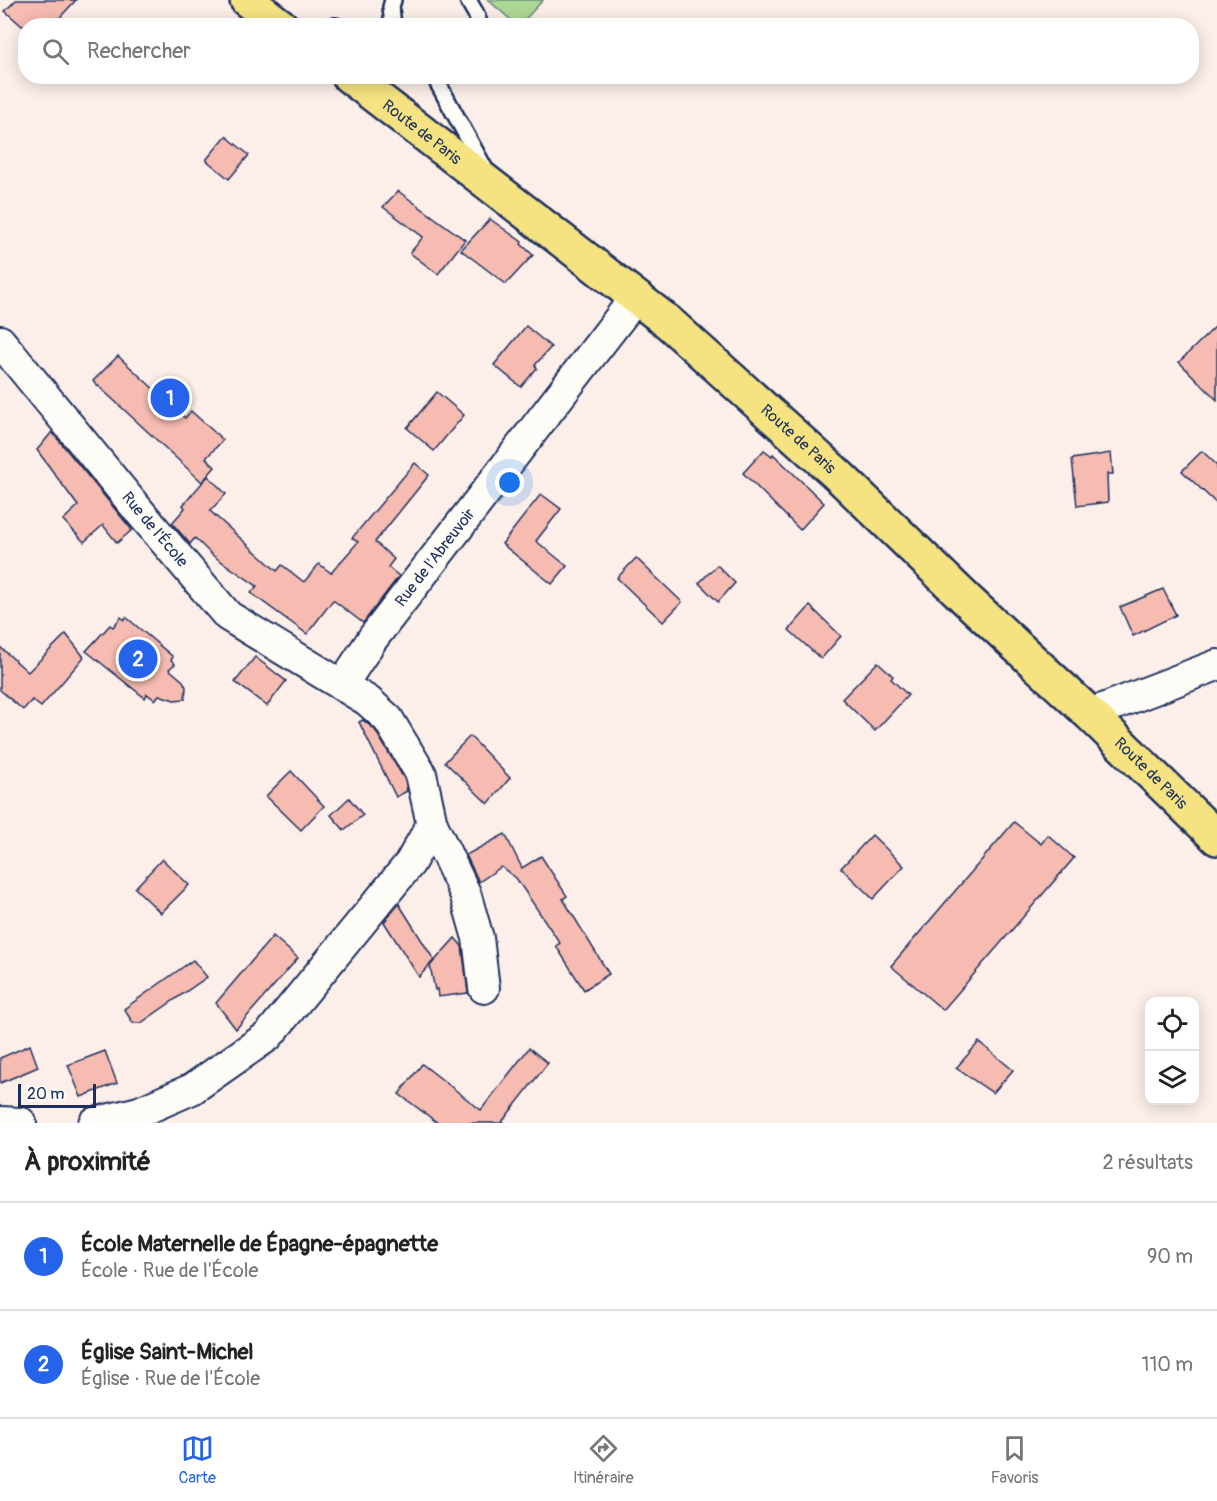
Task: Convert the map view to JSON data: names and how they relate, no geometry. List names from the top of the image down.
{
  "streets": {
    "main road": ["Route de Paris"],
    "street": ["Rue de l'École", "Rue de l'Abreuvoir"]
  },
  "crossings": [
    ["Route de Paris", "Rue de l'Abreuvoir"],
    ["Rue de l'École", "Rue de l'Abreuvoir"]
  ],
  "scale_bar": "20 m",
  "page": {
    "search": "Rechercher",
    "pins": ["1", "2"],
    "scale": "20 m",
    "heading": ["À proximité", "2 résultats"],
    "list": [
      {
        "mark": "1",
        "name": "École Maternelle de Épagne-épagnette",
        "note": "École · Rue de l'École",
        "value": "90 m"
      },
      {
        "mark": "2",
        "name": "Église Saint-Michel",
        "note": "Église · Rue de l'École",
        "value": "110 m"
      }
    ],
    "nav": ["Carte", "Itinéraire", "Favoris"]
  }
}
